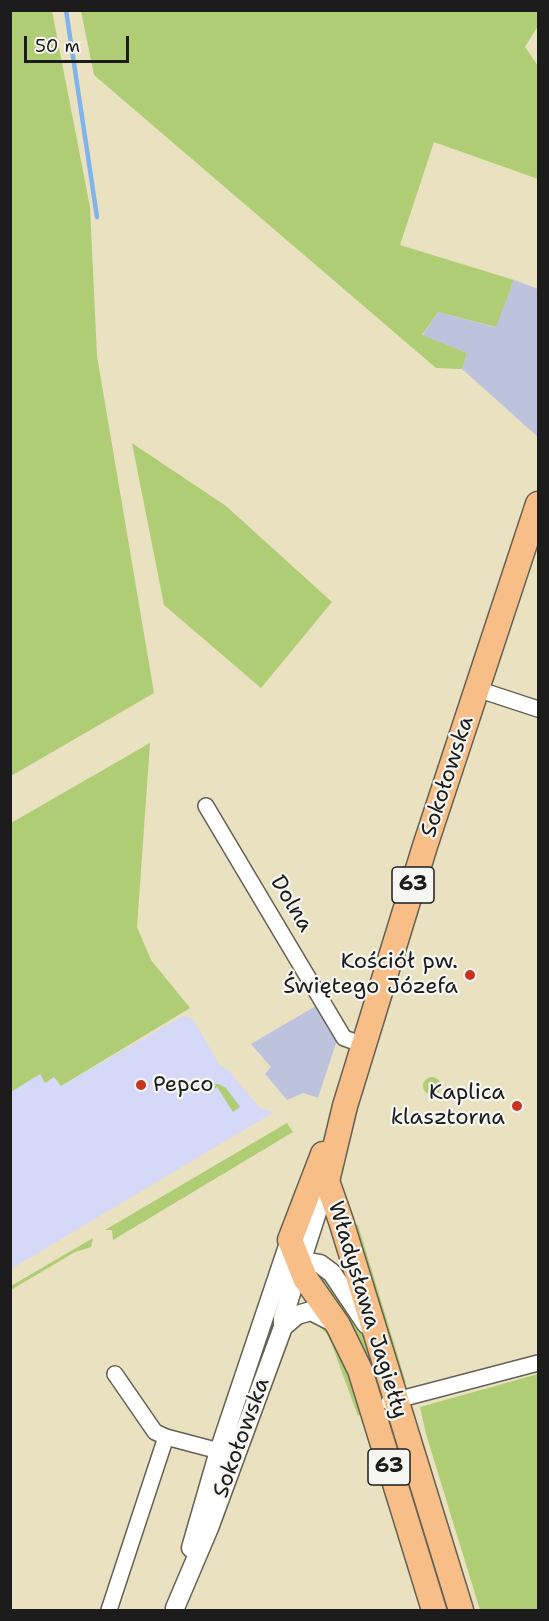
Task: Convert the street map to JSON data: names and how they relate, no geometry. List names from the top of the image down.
{
  "streets": {
    "main road": ["Sokołowska", "63", "Władysława Jagiełły"],
    "street": ["Dolna"]
  },
  "crossings": [
    ["Sokołowska", "Dolna"],
    ["Sokołowska", "Władysława Jagiełły"]
  ],
  "places": ["Kościół pw. Świętego Józefa", "Pepco", "Kaplica klasztorna"],
  "scale_bar": "50 m"
}
